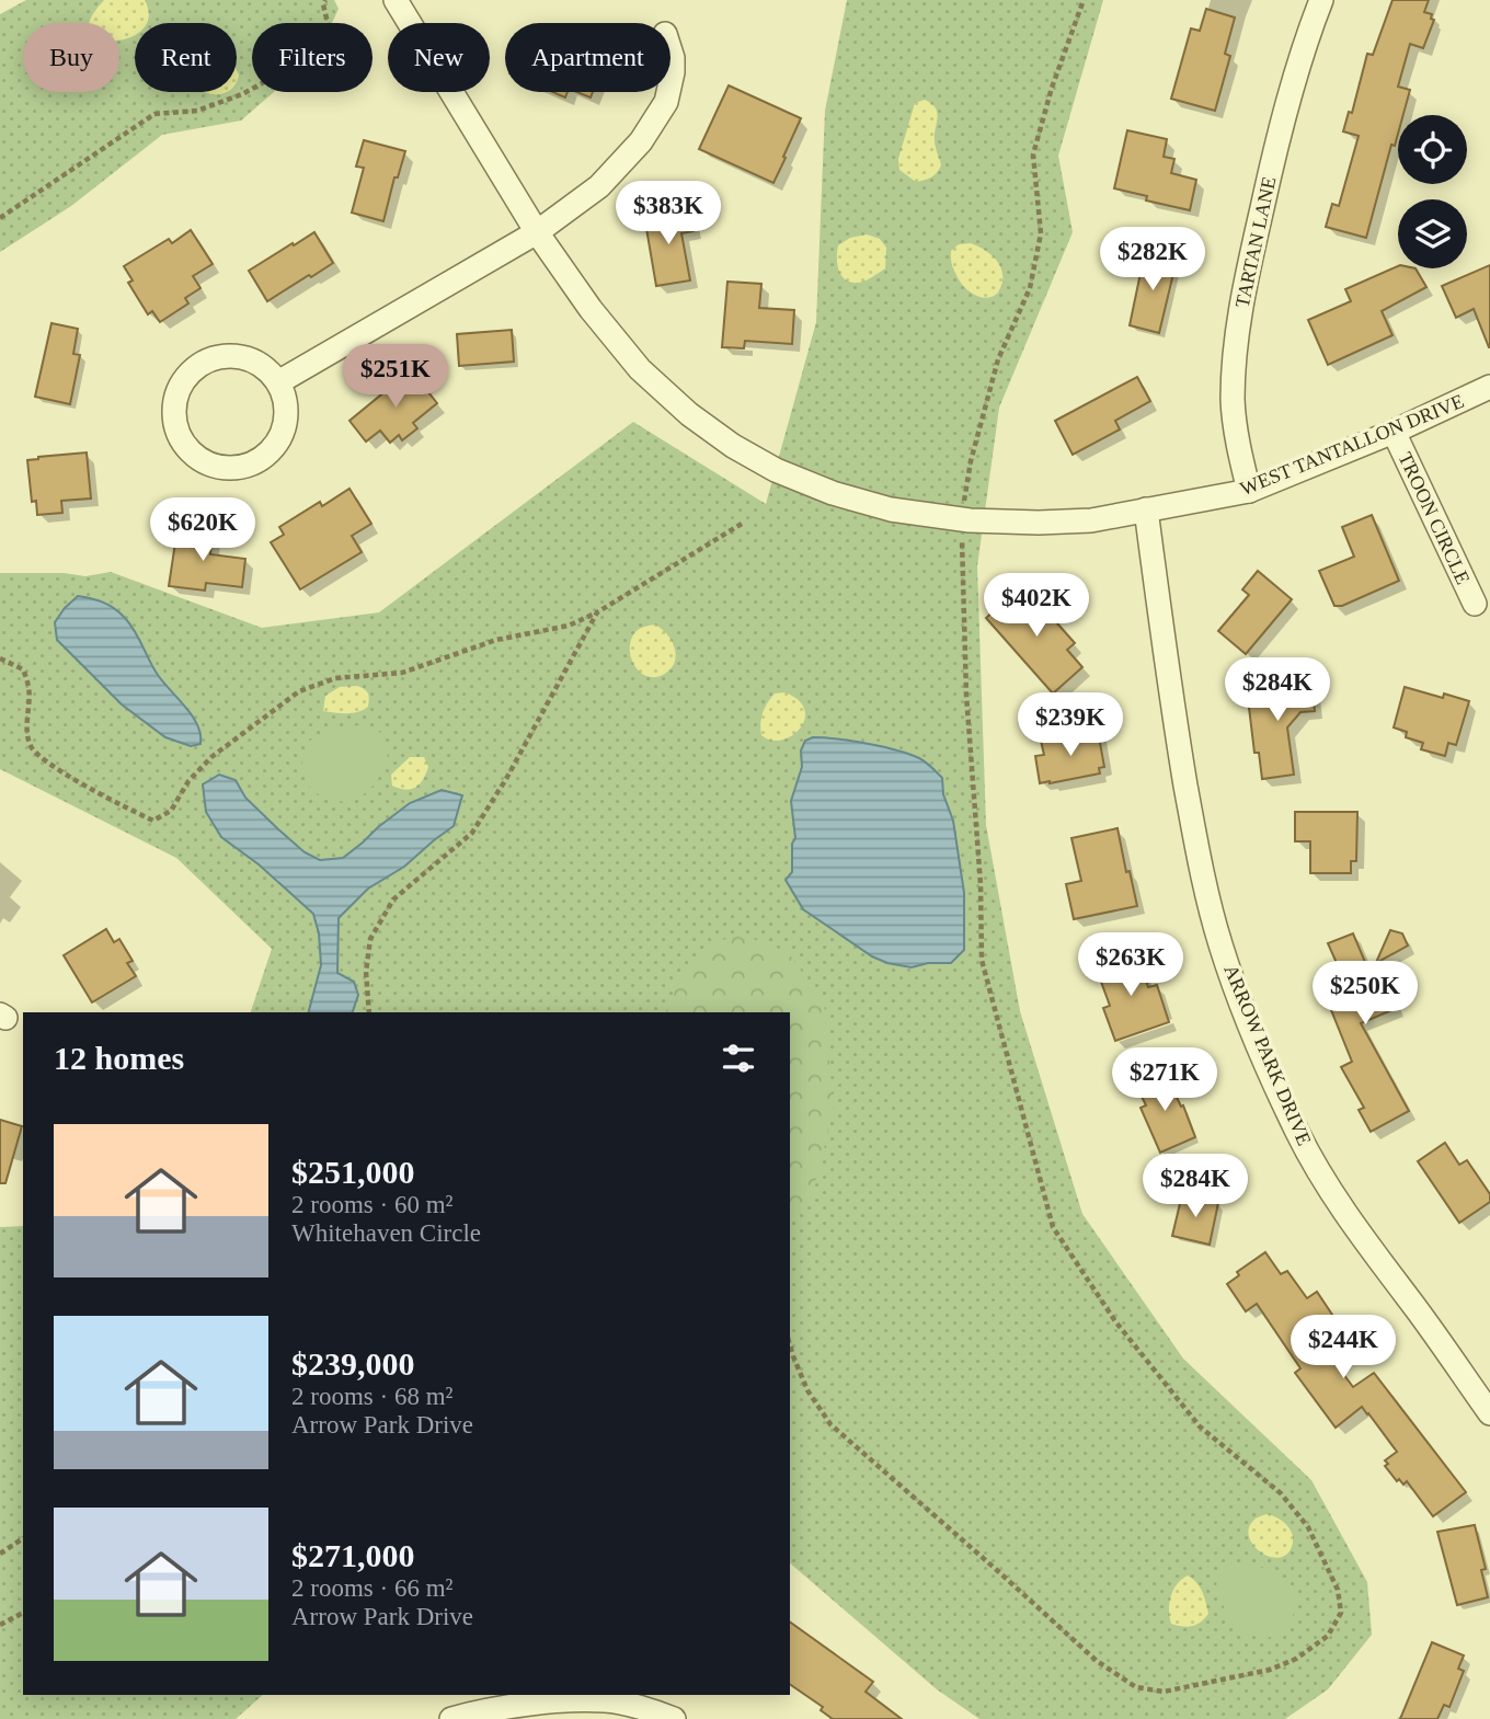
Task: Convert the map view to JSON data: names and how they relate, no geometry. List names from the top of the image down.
{
  "streets": {
    "street": [
      "TARTAN LANE",
      "WEST TANTALLON DRIVE",
      "TROON CIRCLE",
      "ARROW PARK DRIVE"
    ]
  },
  "crossings": [
    ["TARTAN LANE", "WEST TANTALLON DRIVE"],
    ["WEST TANTALLON DRIVE", "TROON CIRCLE"],
    ["WEST TANTALLON DRIVE", "ARROW PARK DRIVE"]
  ],
  "page": {
    "chip": [
      "Buy",
      "Rent",
      "Filters",
      "New",
      "Apartment"
    ],
    "price": [
      "$383K",
      "$282K",
      "$251K",
      "$620K",
      "$402K",
      "$284K",
      "$239K",
      "$263K",
      "$250K",
      "$271K",
      "$284K",
      "$244K"
    ],
    "heading": "12 homes",
    "list": [
      {
        "name": "$251,000",
        "note": "2 rooms · 60 m² · Whitehaven Circle"
      },
      {
        "name": "$239,000",
        "note": "2 rooms · 68 m² · Arrow Park Drive"
      },
      {
        "name": "$271,000",
        "note": "2 rooms · 66 m² · Arrow Park Drive"
      }
    ]
  }
}
